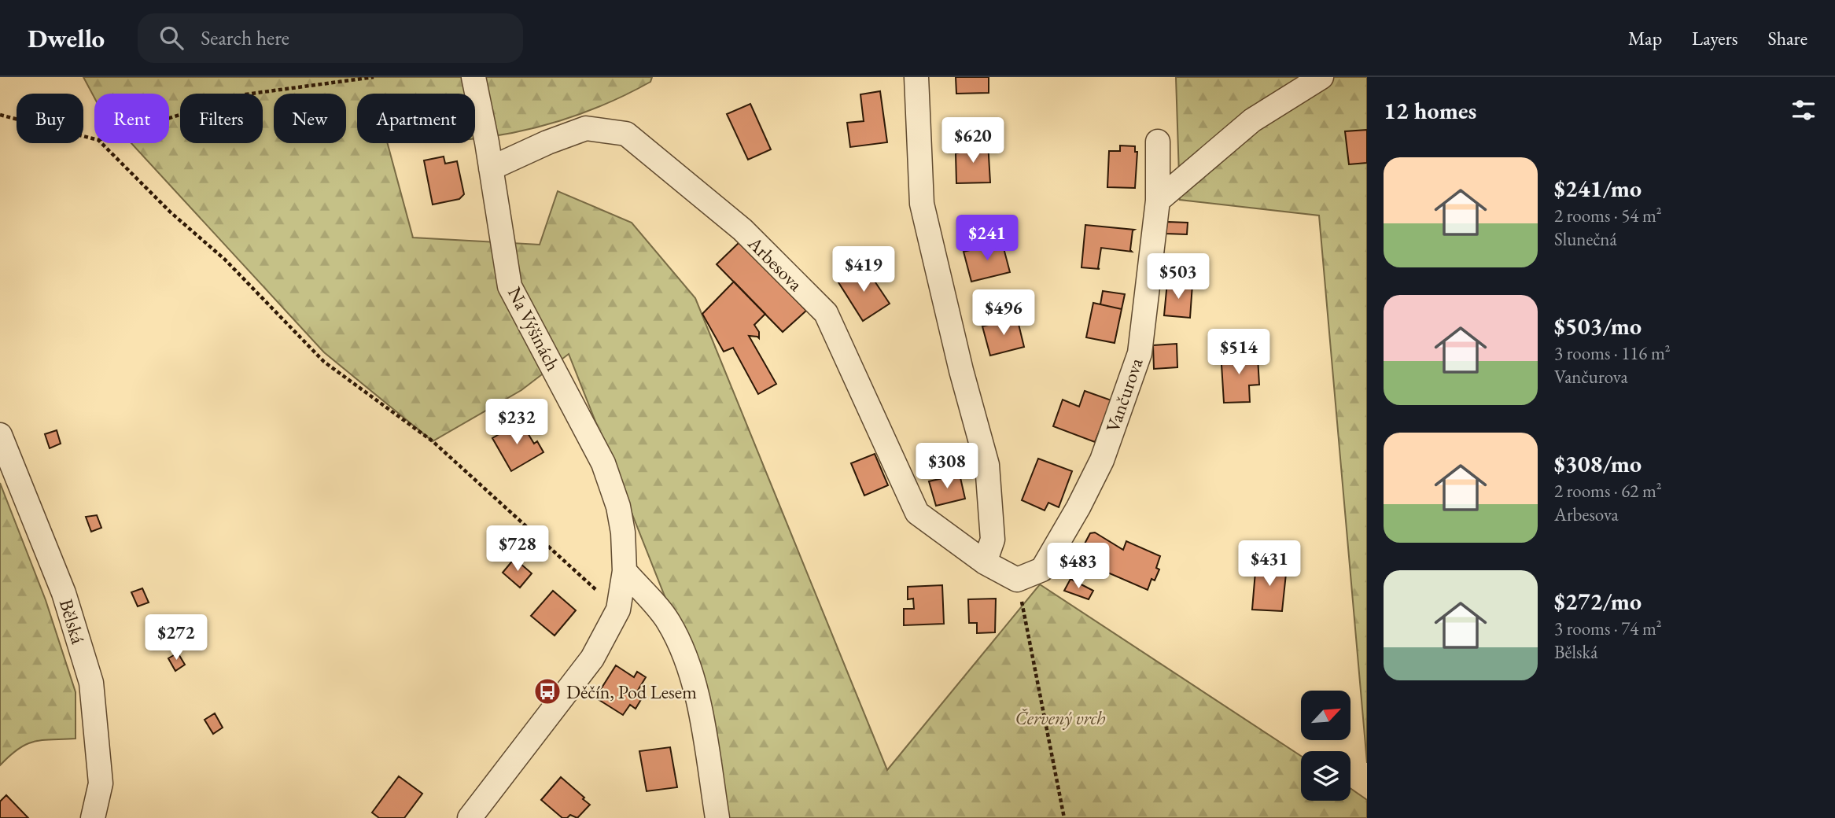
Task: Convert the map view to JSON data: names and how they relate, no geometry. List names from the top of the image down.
{
  "streets": {
    "street": [
      "Arbesova",
      "Na Výšinách",
      "Vančurova",
      "Bělská"
    ]
  },
  "crossings": [
    ["Arbesova", "Na Výšinách"]
  ],
  "parks": ["Červený vrch"],
  "places": {
    "bus stop": ["Děčín, Pod Lesem"]
  },
  "north": "top right",
  "page": {
    "header": "Dwello",
    "search": "Search here",
    "nav": ["Map", "Layers", "Share"],
    "heading": "12 homes",
    "chip": [
      "Buy",
      "Rent",
      "Filters",
      "New",
      "Apartment"
    ],
    "price": [
      "$620",
      "$241",
      "$419",
      "$503",
      "$496",
      "$514",
      "$232",
      "$308",
      "$728",
      "$431",
      "$483",
      "$272"
    ],
    "list": [
      {
        "name": "$241/mo",
        "note": "2 rooms · 54 m² · Slunečná"
      },
      {
        "name": "$503/mo",
        "note": "3 rooms · 116 m² · Vančurova"
      },
      {
        "name": "$308/mo",
        "note": "2 rooms · 62 m² · Arbesova"
      },
      {
        "name": "$272/mo",
        "note": "3 rooms · 74 m² · Bělská"
      }
    ]
  }
}
